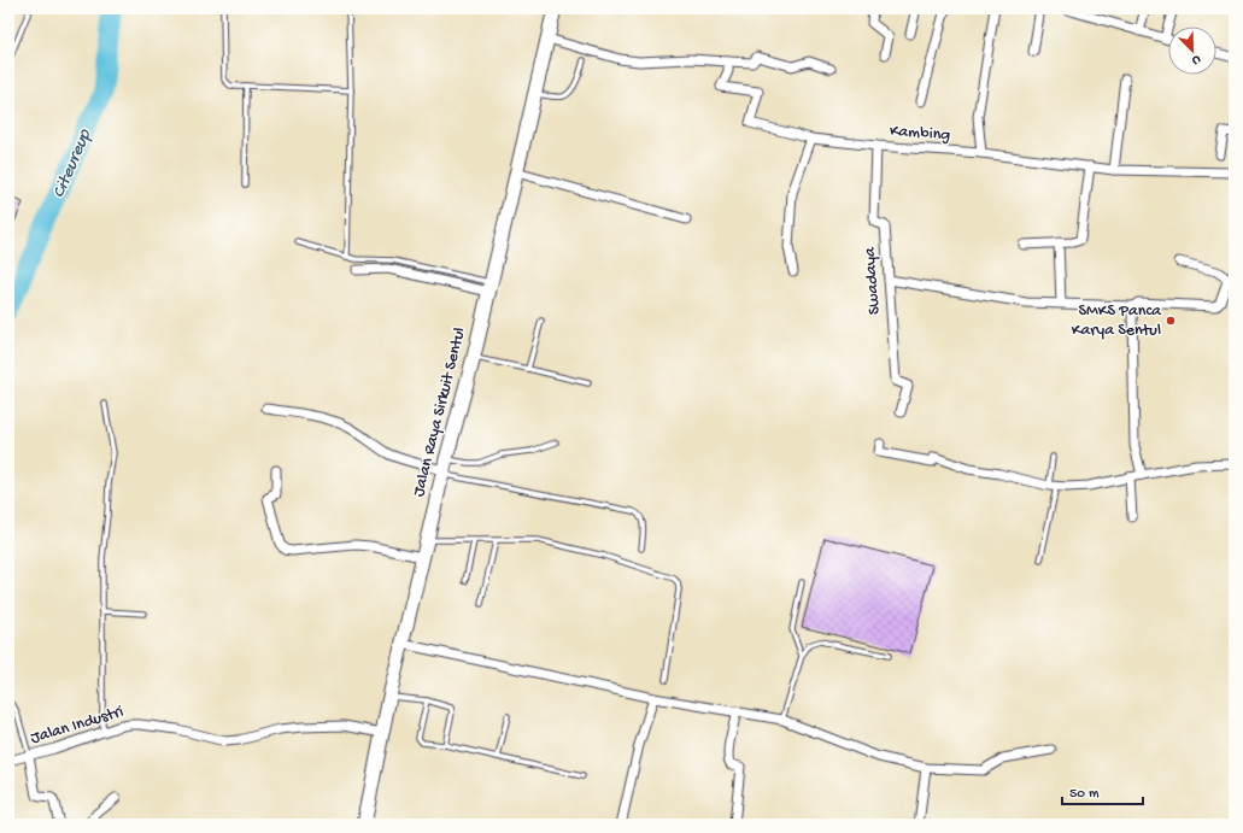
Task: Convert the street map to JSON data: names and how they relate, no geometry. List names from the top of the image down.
{
  "streets": {
    "main road": ["Jalan Raya Sirkuit Sentul"],
    "street": ["Kambing", "Swadaya", "Jalan Industri"]
  },
  "crossings": [
    ["Kambing", "Swadaya"],
    ["Jalan Raya Sirkuit Sentul", "Jalan Industri"]
  ],
  "water": ["Citeureup"],
  "places": ["SMKS Panca Karya Sentul"],
  "scale_bar": "50 m",
  "north": "bottom right"
}
